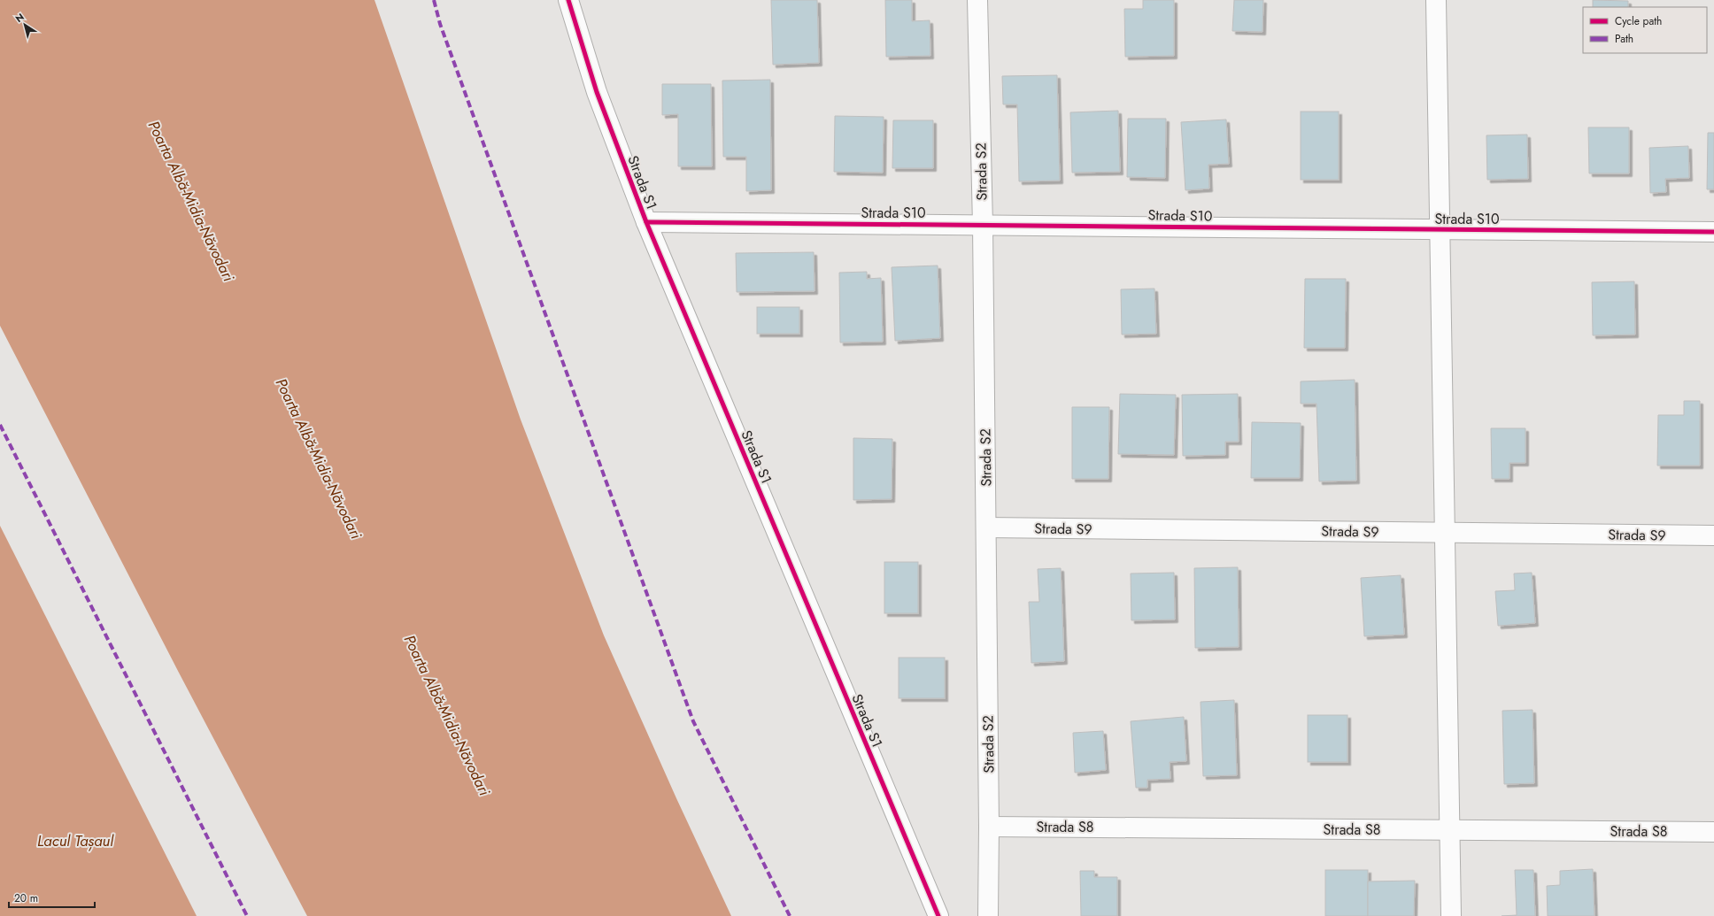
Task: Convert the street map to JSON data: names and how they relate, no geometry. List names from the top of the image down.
{
  "streets": {
    "street": [
      "Strada S2",
      "Strada S1",
      "Strada S10",
      "Strada S9",
      "Strada S8"
    ]
  },
  "crossings": [
    ["Strada S2", "Strada S10"],
    ["Strada S2", "Strada S9"],
    ["Strada S2", "Strada S8"],
    ["Strada S1", "Strada S10"]
  ],
  "water": ["Poarta Albă-Midia-Năvodari", "Lacul Tașaul"],
  "legend": ["Cycle path", "Path"],
  "scale_bar": "20 m",
  "north": "top left"
}
